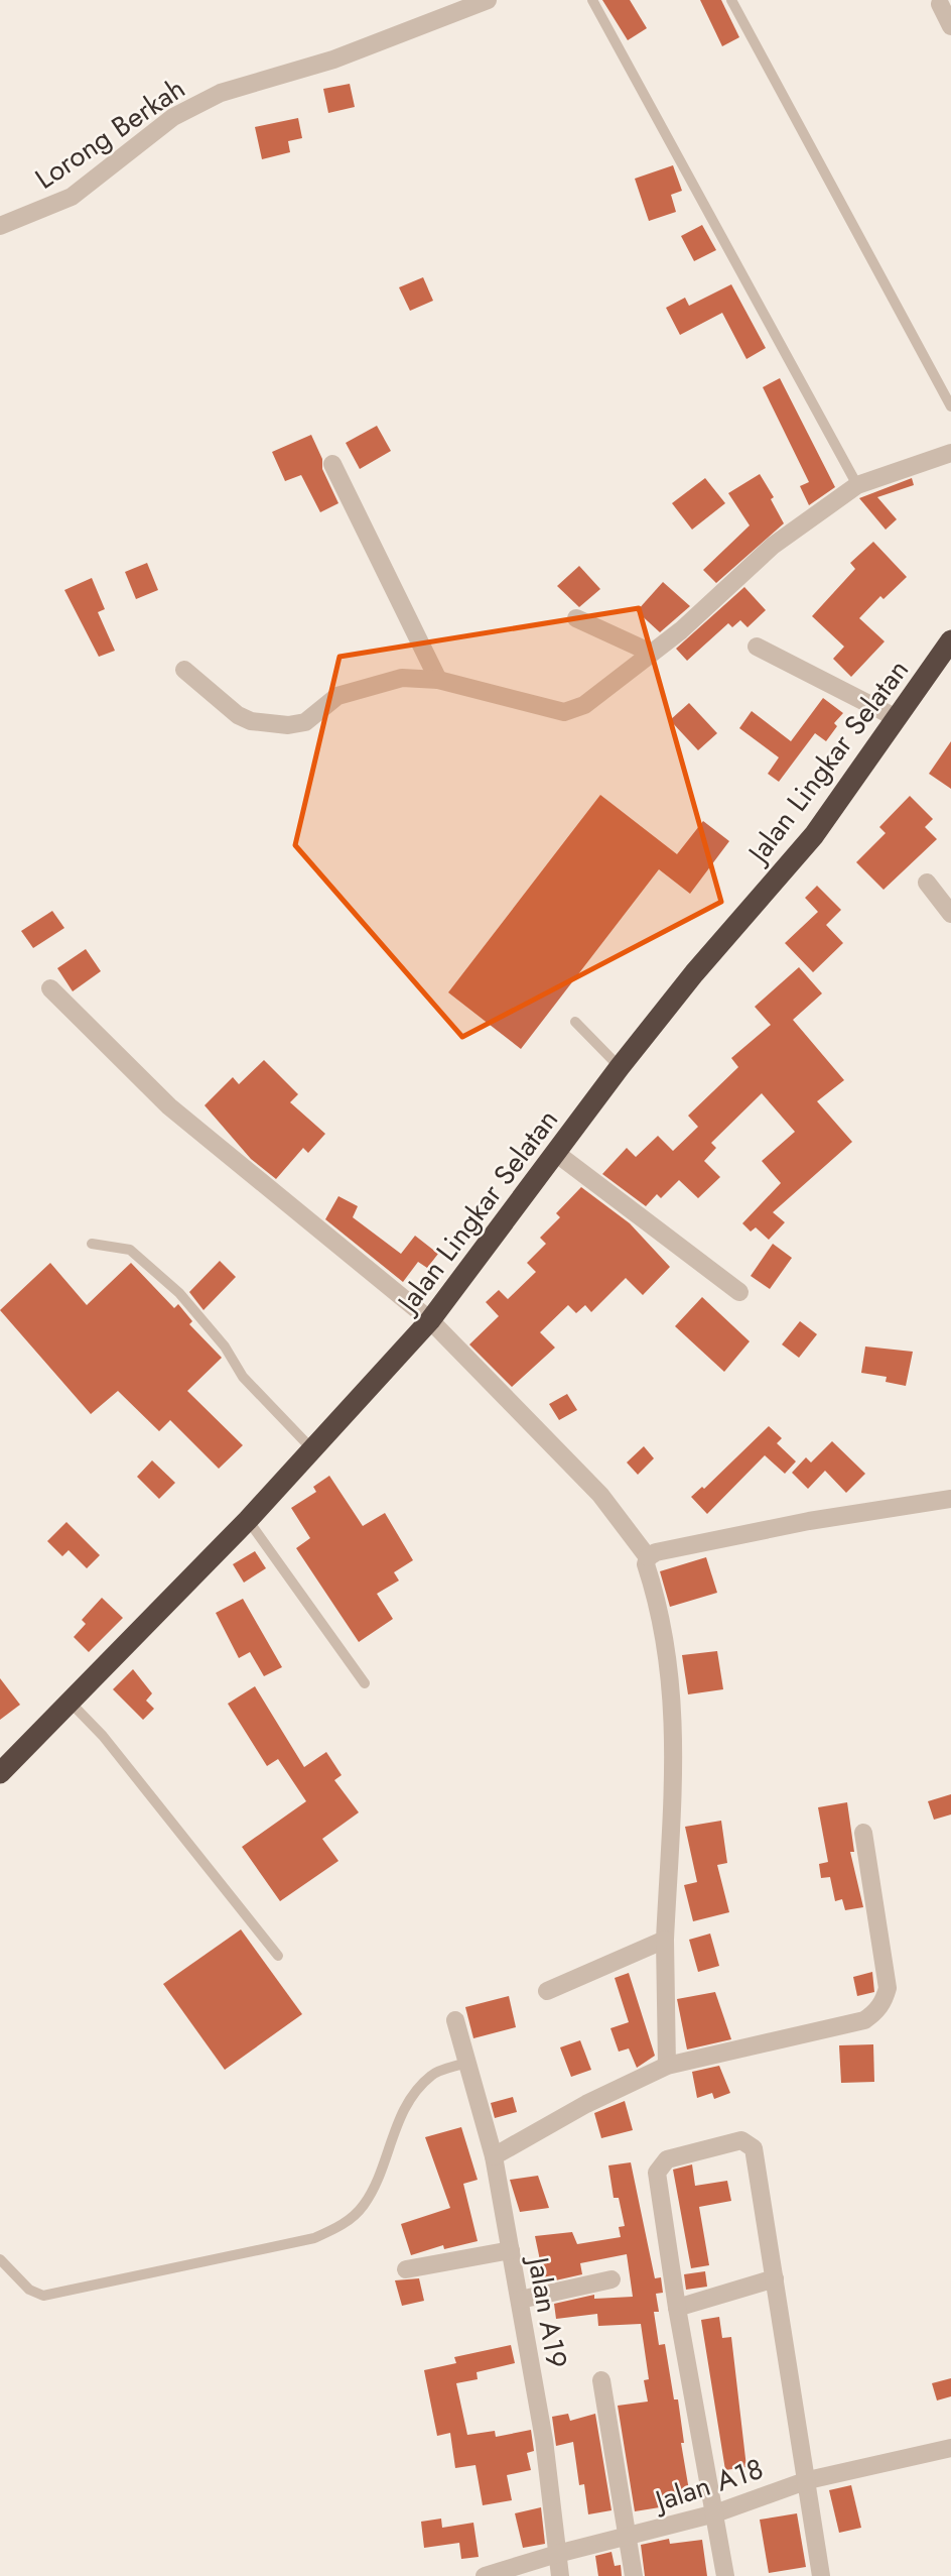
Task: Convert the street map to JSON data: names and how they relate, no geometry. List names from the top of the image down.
{
  "streets": {
    "highway": ["Jalan Lingkar Selatan"],
    "street": ["Lorong Berkah", "Jalan A19", "Jalan A18"]
  },
  "crossings": [
    ["Jalan A19", "Jalan A18"]
  ]
}
